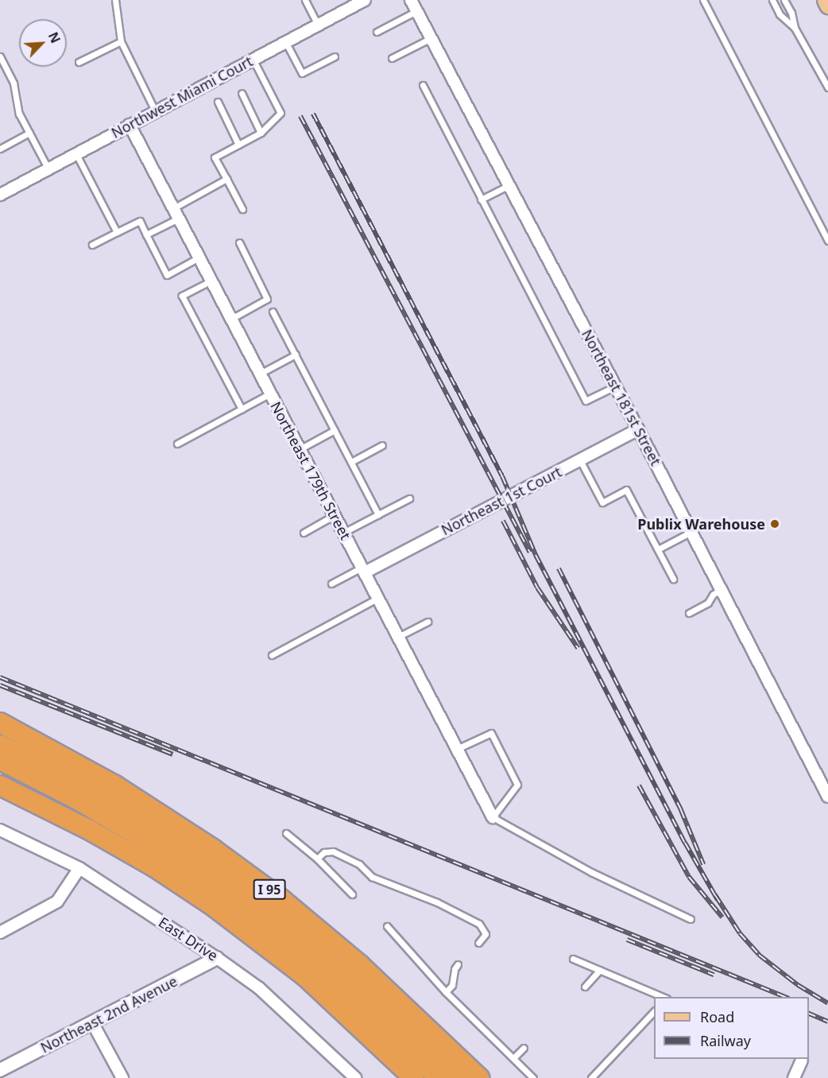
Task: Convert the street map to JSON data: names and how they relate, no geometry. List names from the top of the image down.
{
  "streets": {
    "highway": ["I 95"],
    "street": [
      "Northwest Miami Court",
      "Northeast 181st Street",
      "Northeast 179th Street",
      "Northeast 1st Court",
      "East Drive",
      "Northeast 2nd Avenue"
    ]
  },
  "crossings": [
    ["Northwest Miami Court", "Northeast 179th Street"],
    ["Northeast 181st Street", "Northeast 1st Court"],
    ["Northeast 179th Street", "Northeast 1st Court"],
    ["East Drive", "Northeast 2nd Avenue"]
  ],
  "places": ["Publix Warehouse"],
  "legend": ["Road", "Railway"],
  "north": "top right"
}
